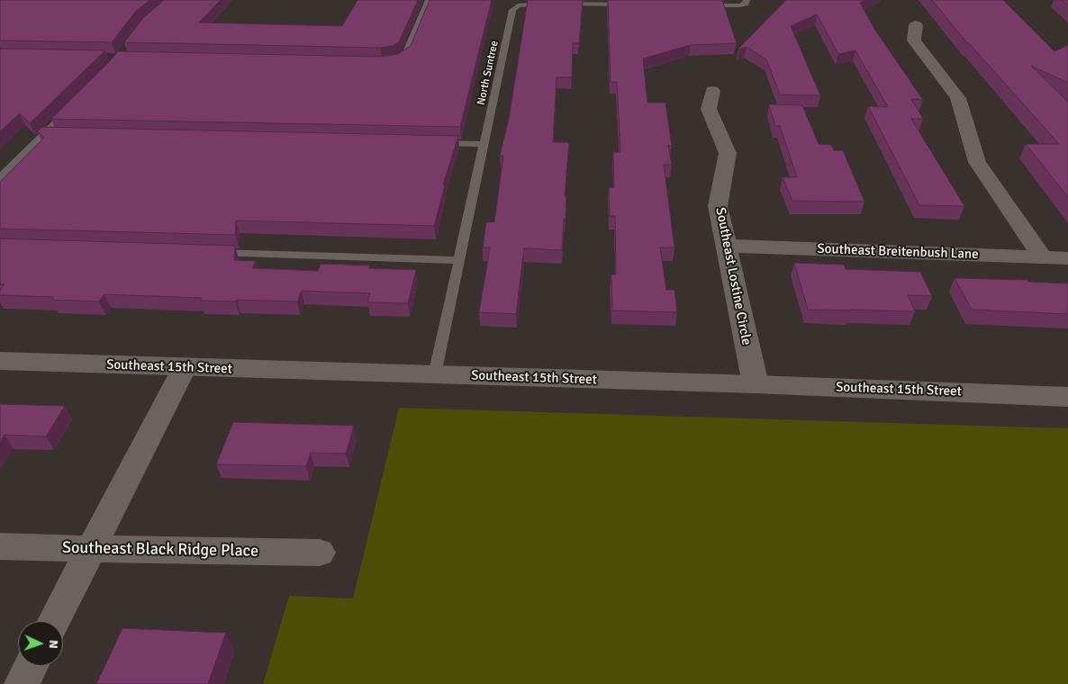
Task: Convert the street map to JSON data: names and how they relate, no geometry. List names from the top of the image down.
{
  "streets": {
    "street": [
      "Southeast Breitenbush Lane",
      "Southeast Lostine Circle",
      "Southeast 15th Street",
      "Southeast Black Ridge Place"
    ],
    "lane": ["North Suntree"]
  },
  "crossings": [
    ["North Suntree", "Southeast 15th Street"],
    ["Southeast Breitenbush Lane", "Southeast Lostine Circle"],
    ["Southeast Lostine Circle", "Southeast 15th Street"]
  ],
  "north": "right"
}
